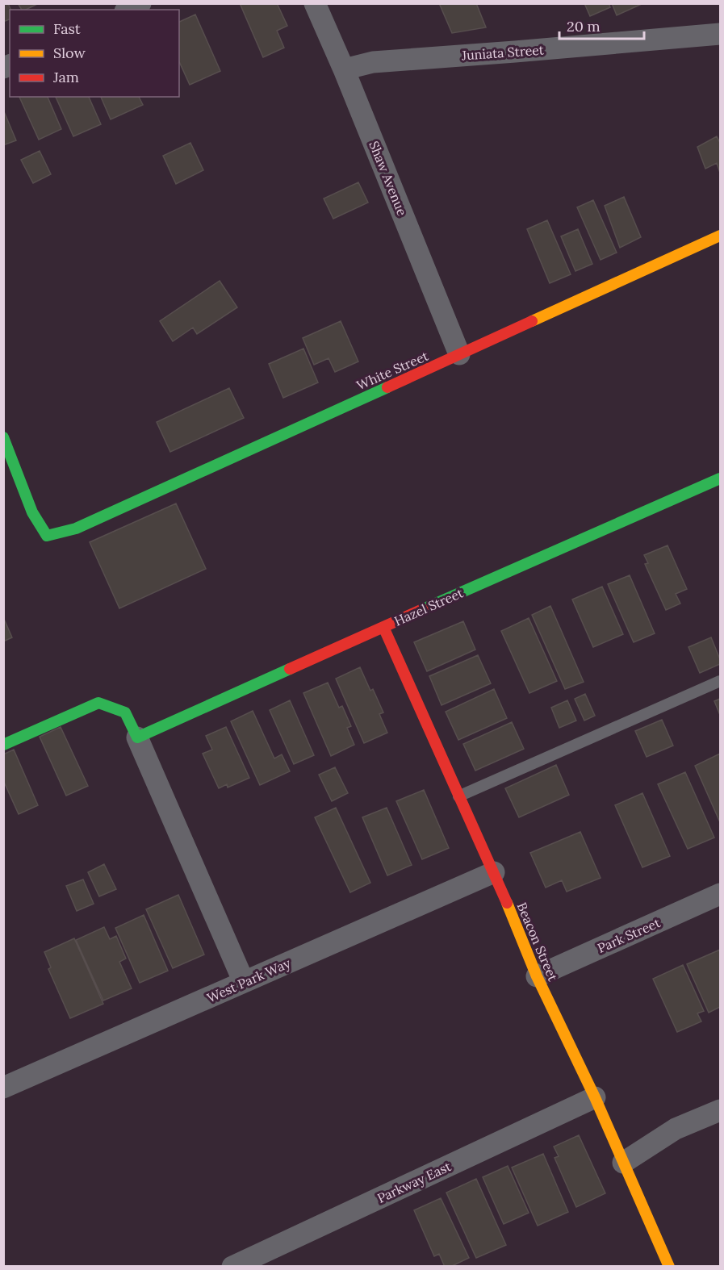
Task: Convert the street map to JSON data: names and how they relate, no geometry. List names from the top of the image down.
{
  "streets": {
    "street": [
      "Juniata Street",
      "Shaw Avenue",
      "White Street",
      "Hazel Street",
      "Park Street",
      "Beacon Street",
      "West Park Way",
      "Parkway East"
    ]
  },
  "crossings": [
    ["Juniata Street", "Shaw Avenue"],
    ["Shaw Avenue", "White Street"],
    ["Hazel Street", "Beacon Street"],
    ["Park Street", "Beacon Street"],
    ["Beacon Street", "West Park Way"],
    ["Beacon Street", "Parkway East"]
  ],
  "legend": ["Fast", "Slow", "Jam"],
  "scale_bar": "20 m"
}
